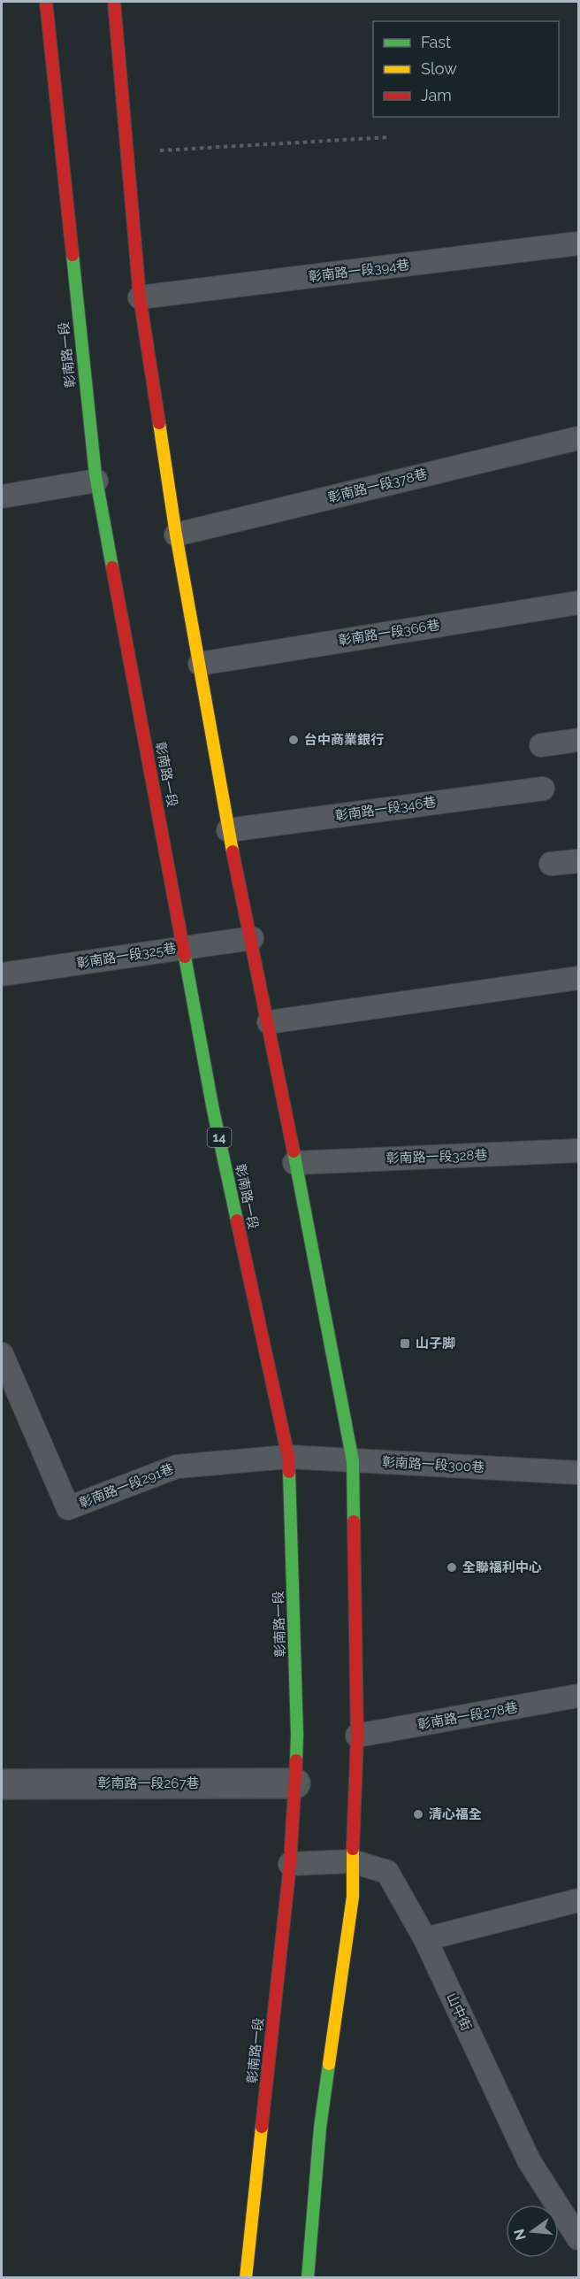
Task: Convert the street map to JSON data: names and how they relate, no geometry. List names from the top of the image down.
{
  "streets": {
    "main road": ["彰南路一段", "14"],
    "street": ["彰南路一段267巷"],
    "lane": [
      "彰南路一段394巷",
      "彰南路一段378巷",
      "彰南路一段366巷",
      "彰南路一段346巷",
      "彰南路一段325巷",
      "彰南路一段328巷",
      "彰南路一段300巷",
      "彰南路一段291巷",
      "彰南路一段278巷",
      "山中街"
    ]
  },
  "crossings": [
    ["彰南路一段", "彰南路一段325巷"],
    ["彰南路一段", "彰南路一段300巷"],
    ["彰南路一段", "彰南路一段291巷"],
    ["彰南路一段", "彰南路一段267巷"],
    ["彰南路一段", "山中街"],
    ["彰南路一段300巷", "彰南路一段291巷"]
  ],
  "places": {
    "other": ["台中商業銀行", "全聯福利中心", "清心福全"],
    "transit": ["山子脚"]
  },
  "legend": ["Fast", "Slow", "Jam"],
  "north": "left"
}
